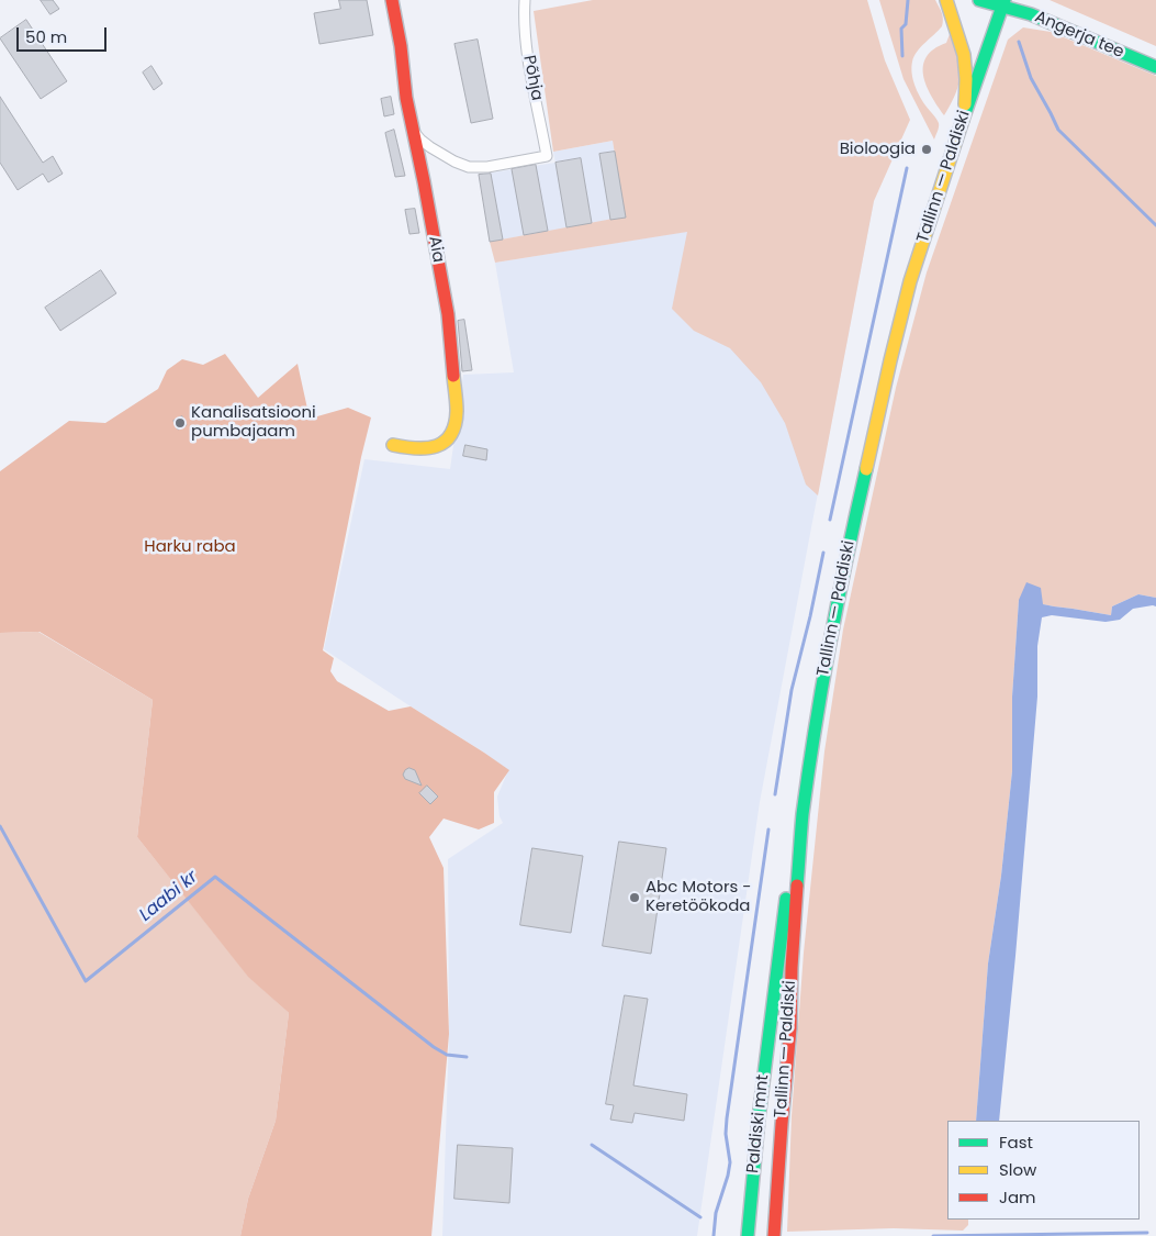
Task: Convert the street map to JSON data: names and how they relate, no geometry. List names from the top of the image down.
{
  "streets": {
    "main road": [
      "Angerja tee",
      "Tallinn — Paldiski",
      "Aia",
      "Paldiski mnt"
    ],
    "street": ["Põhja"]
  },
  "crossings": [
    ["Angerja tee", "Tallinn — Paldiski"],
    ["Põhja", "Aia"],
    ["Tallinn — Paldiski", "Paldiski mnt"]
  ],
  "water": ["Laabi kr"],
  "parks": ["Harku raba"],
  "places": ["Bioloogia", "Kanalisatsiooni pumbajaam", "Abc Motors - Keretöökoda"],
  "legend": ["Fast", "Slow", "Jam"],
  "scale_bar": "50 m"
}
